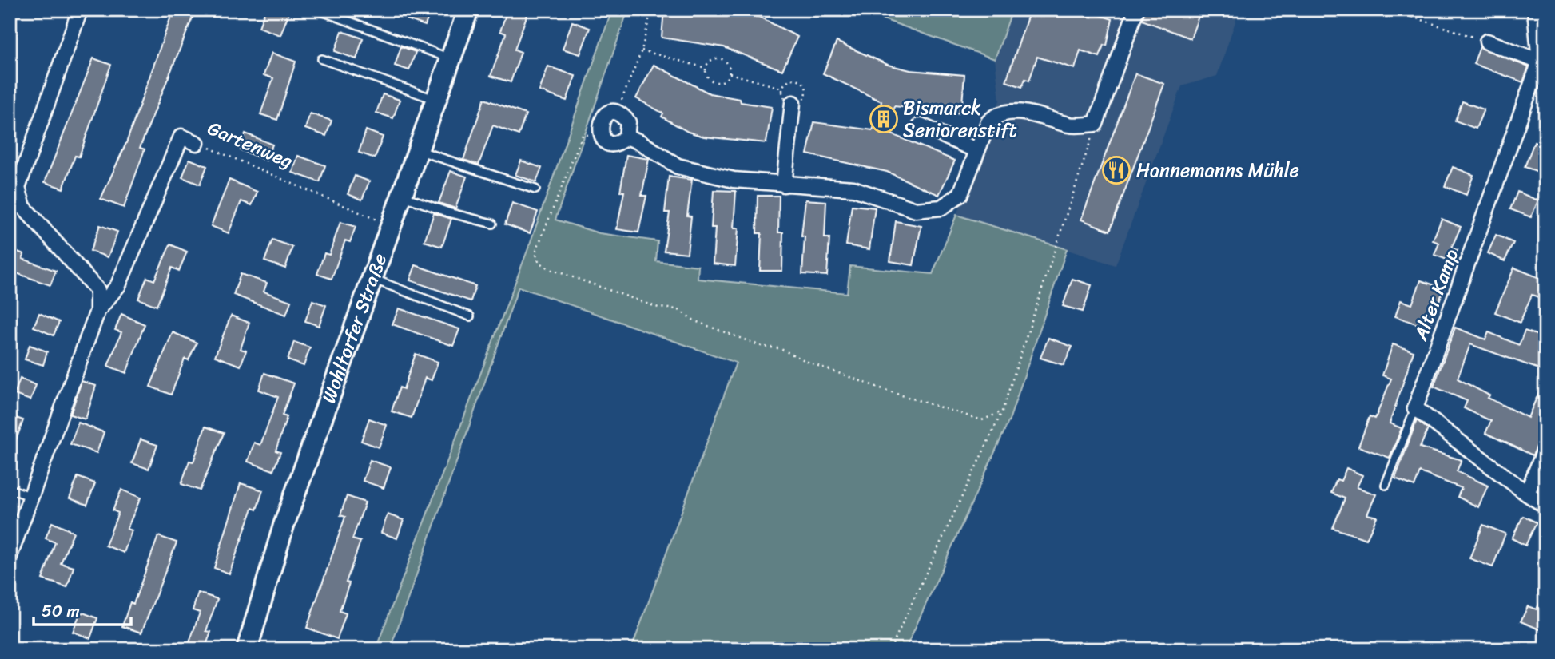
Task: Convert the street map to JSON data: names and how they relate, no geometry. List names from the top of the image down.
{
  "streets": {
    "street": ["Gartenweg", "Alter Kamp", "Wohltorfer Straße"]
  },
  "crossings": [
    ["Gartenweg", "Wohltorfer Straße"]
  ],
  "places": {
    "building": ["Bismarck Seniorenstift"],
    "restaurant": ["Hannemanns Mühle"]
  },
  "scale_bar": "50 m"
}
